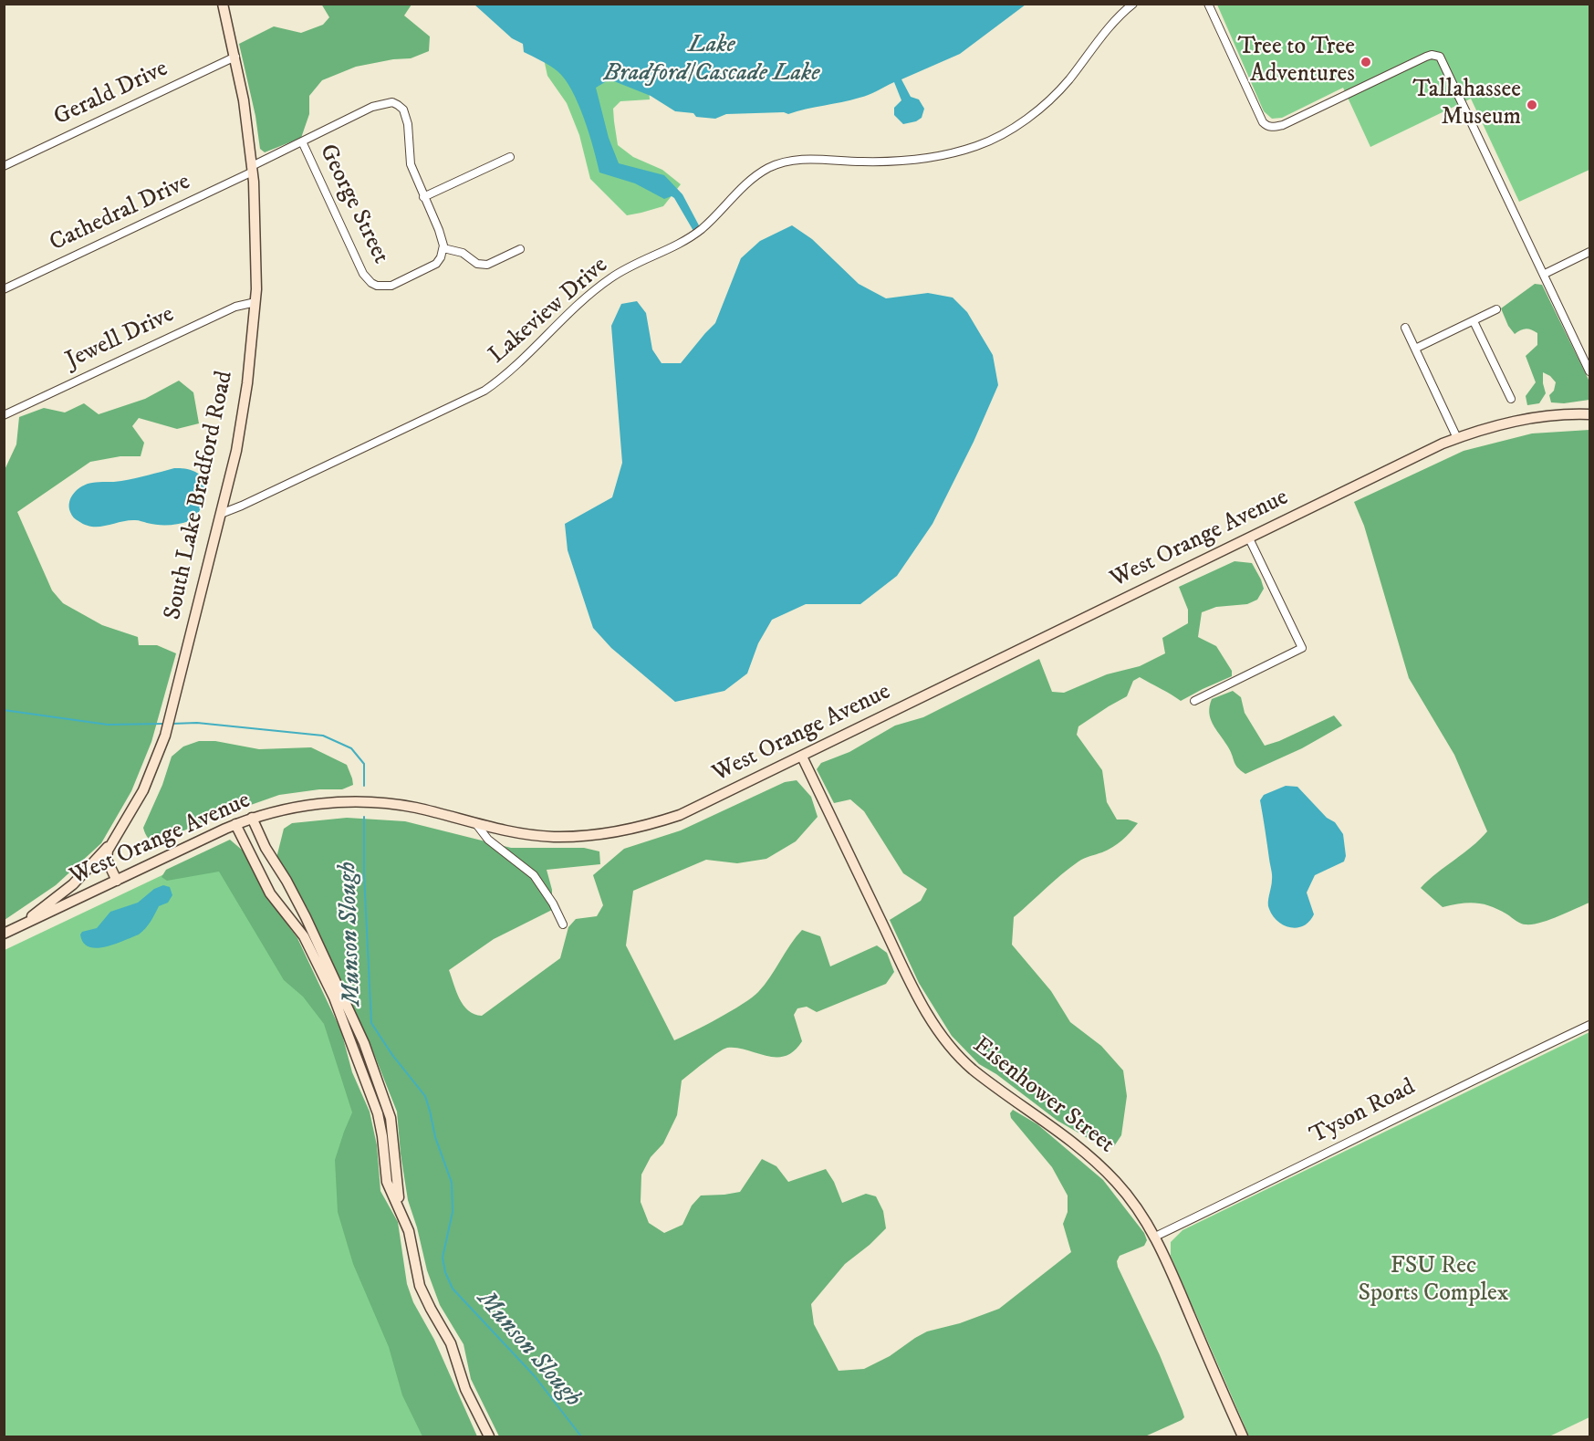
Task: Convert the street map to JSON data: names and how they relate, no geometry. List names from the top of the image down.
{
  "streets": {
    "main road": ["South Lake Bradford Road", "West Orange Avenue", "Eisenhower Street"],
    "street": [
      "Gerald Drive",
      "George Street",
      "Cathedral Drive",
      "Lakeview Drive",
      "Jewell Drive",
      "Tyson Road"
    ]
  },
  "crossings": [
    ["Gerald Drive", "South Lake Bradford Road"],
    ["George Street", "Cathedral Drive"],
    ["Cathedral Drive", "South Lake Bradford Road"],
    ["Lakeview Drive", "South Lake Bradford Road"],
    ["Jewell Drive", "South Lake Bradford Road"],
    ["South Lake Bradford Road", "West Orange Avenue"],
    ["West Orange Avenue", "Eisenhower Street"],
    ["Eisenhower Street", "Tyson Road"]
  ],
  "water": ["Lake Bradford/Cascade Lake", "Munson Slough"],
  "parks": ["FSU Rec Sports Complex"],
  "places": ["Tree to Tree Adventures", "Tallahassee Museum"]
}
